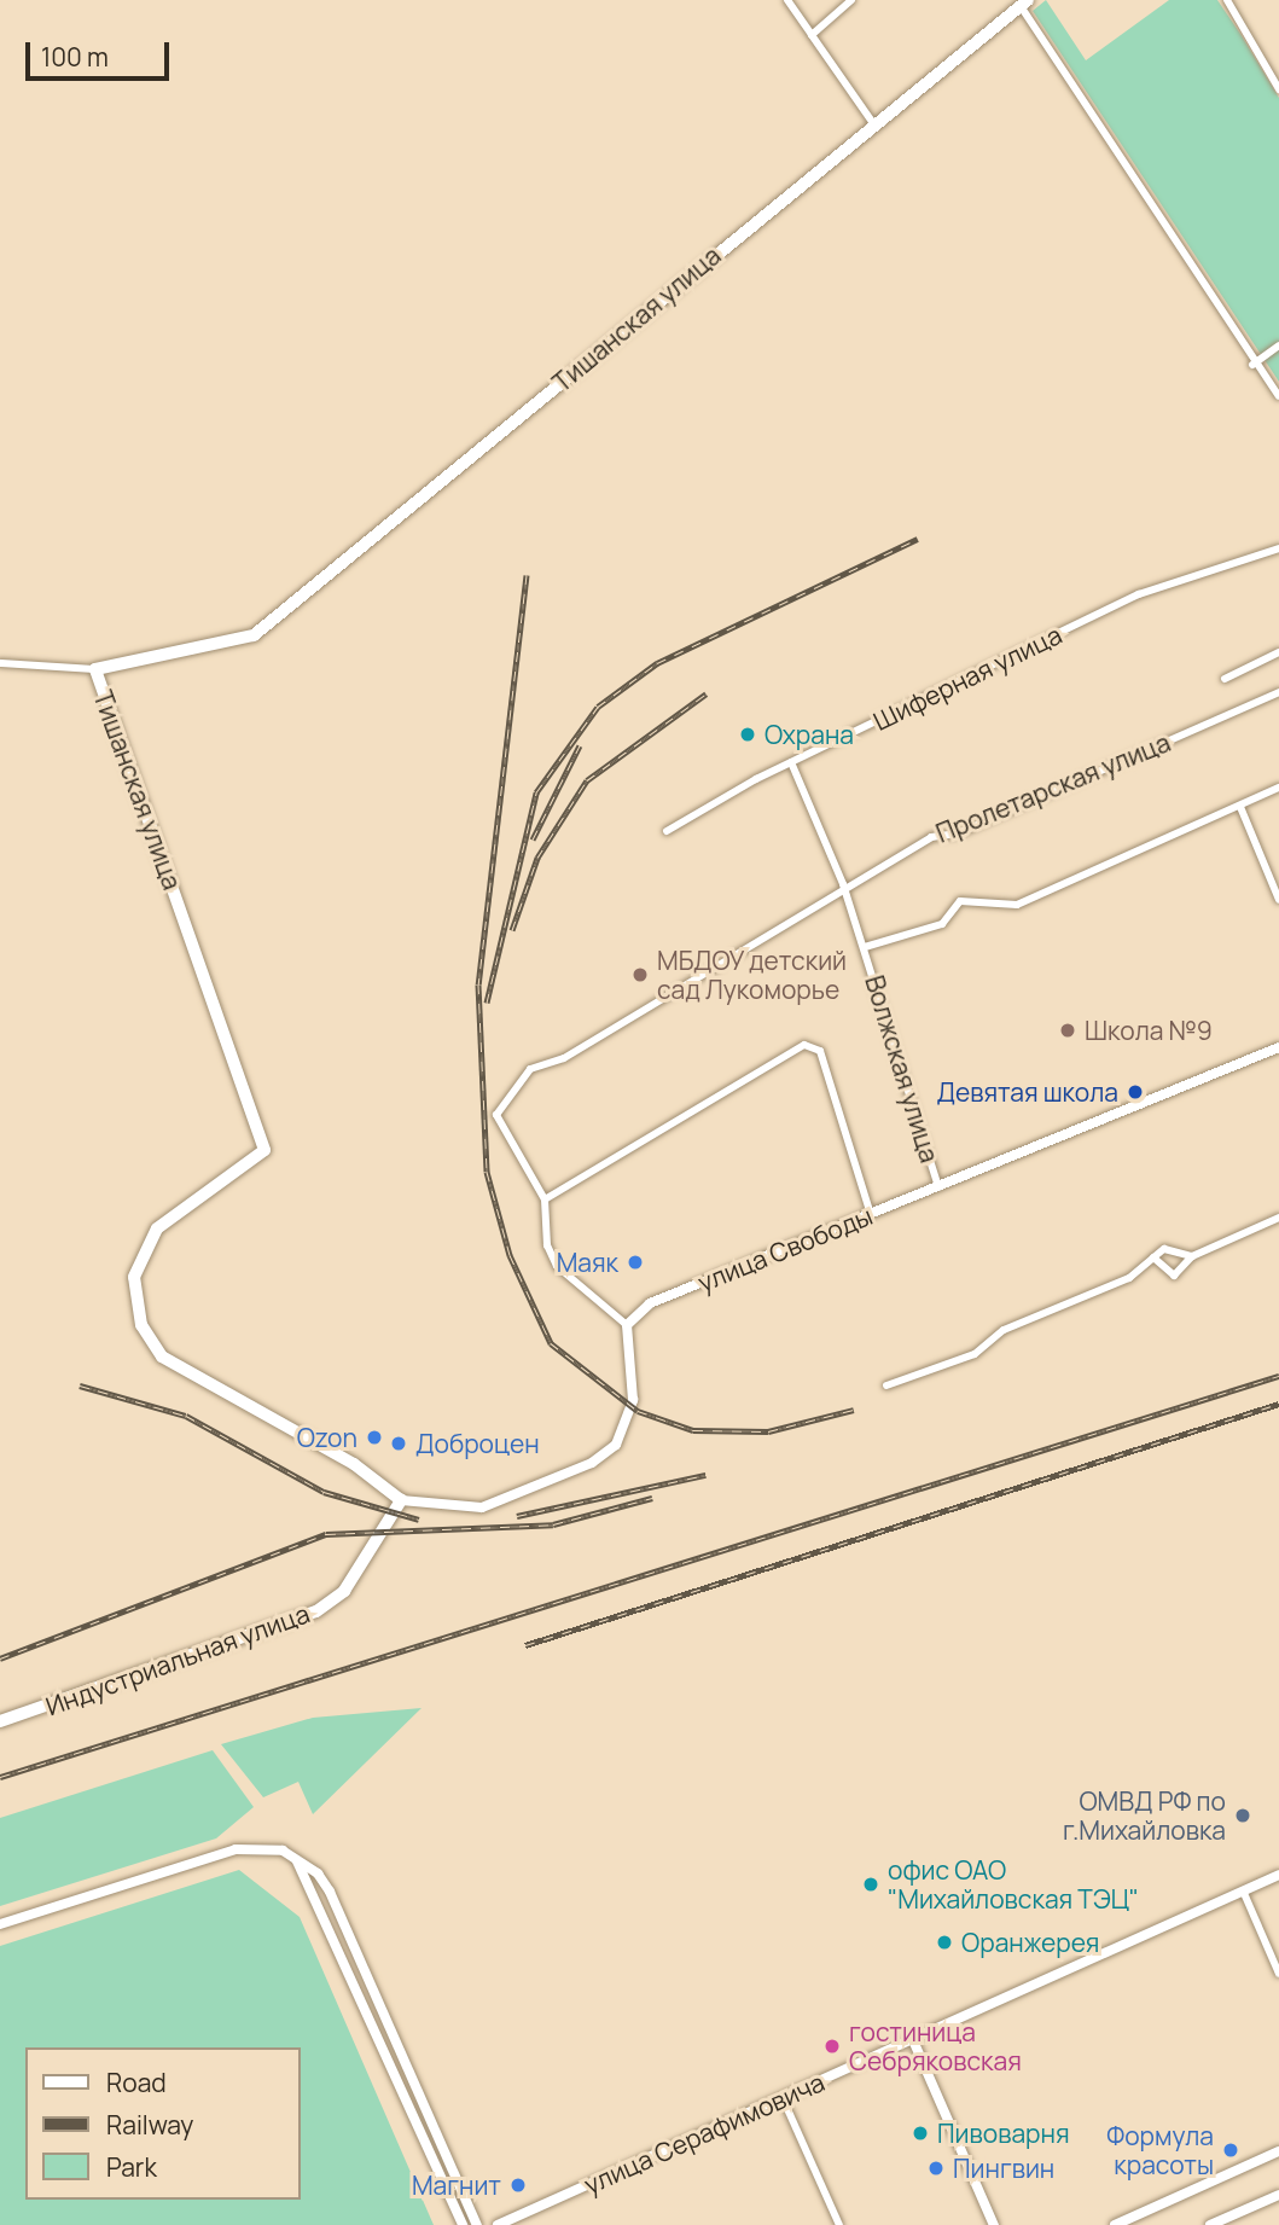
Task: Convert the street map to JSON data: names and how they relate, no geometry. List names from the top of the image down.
{
  "streets": {
    "main road": ["Тишанская улица", "Индустриальная улица"],
    "street": [
      "Шиферная улица",
      "Пролетарская улица",
      "Волжская улица",
      "улица Свободы",
      "улица Серафимовича"
    ]
  },
  "crossings": [
    ["Тишанская улица", "Индустриальная улица"],
    ["Шиферная улица", "Волжская улица"],
    ["Пролетарская улица", "Волжская улица"],
    ["Волжская улица", "улица Свободы"]
  ],
  "places": [
    "Охрана",
    "МБДОУ детский сад Лукоморье",
    "Школа №9",
    "Девятая школа",
    "Mаяк",
    "Ozon",
    "Доброцен",
    "ОМВД РФ по г.Михайловка",
    "офис ОАО \"Михайловская ТЭЦ\"",
    "Оранжерея",
    "гостиница Себряковская",
    "Пивоварня",
    "Формула красоты",
    "Пингвин",
    "Магнит"
  ],
  "legend": ["Road", "Railway", "Park"],
  "scale_bar": "100 m"
}
